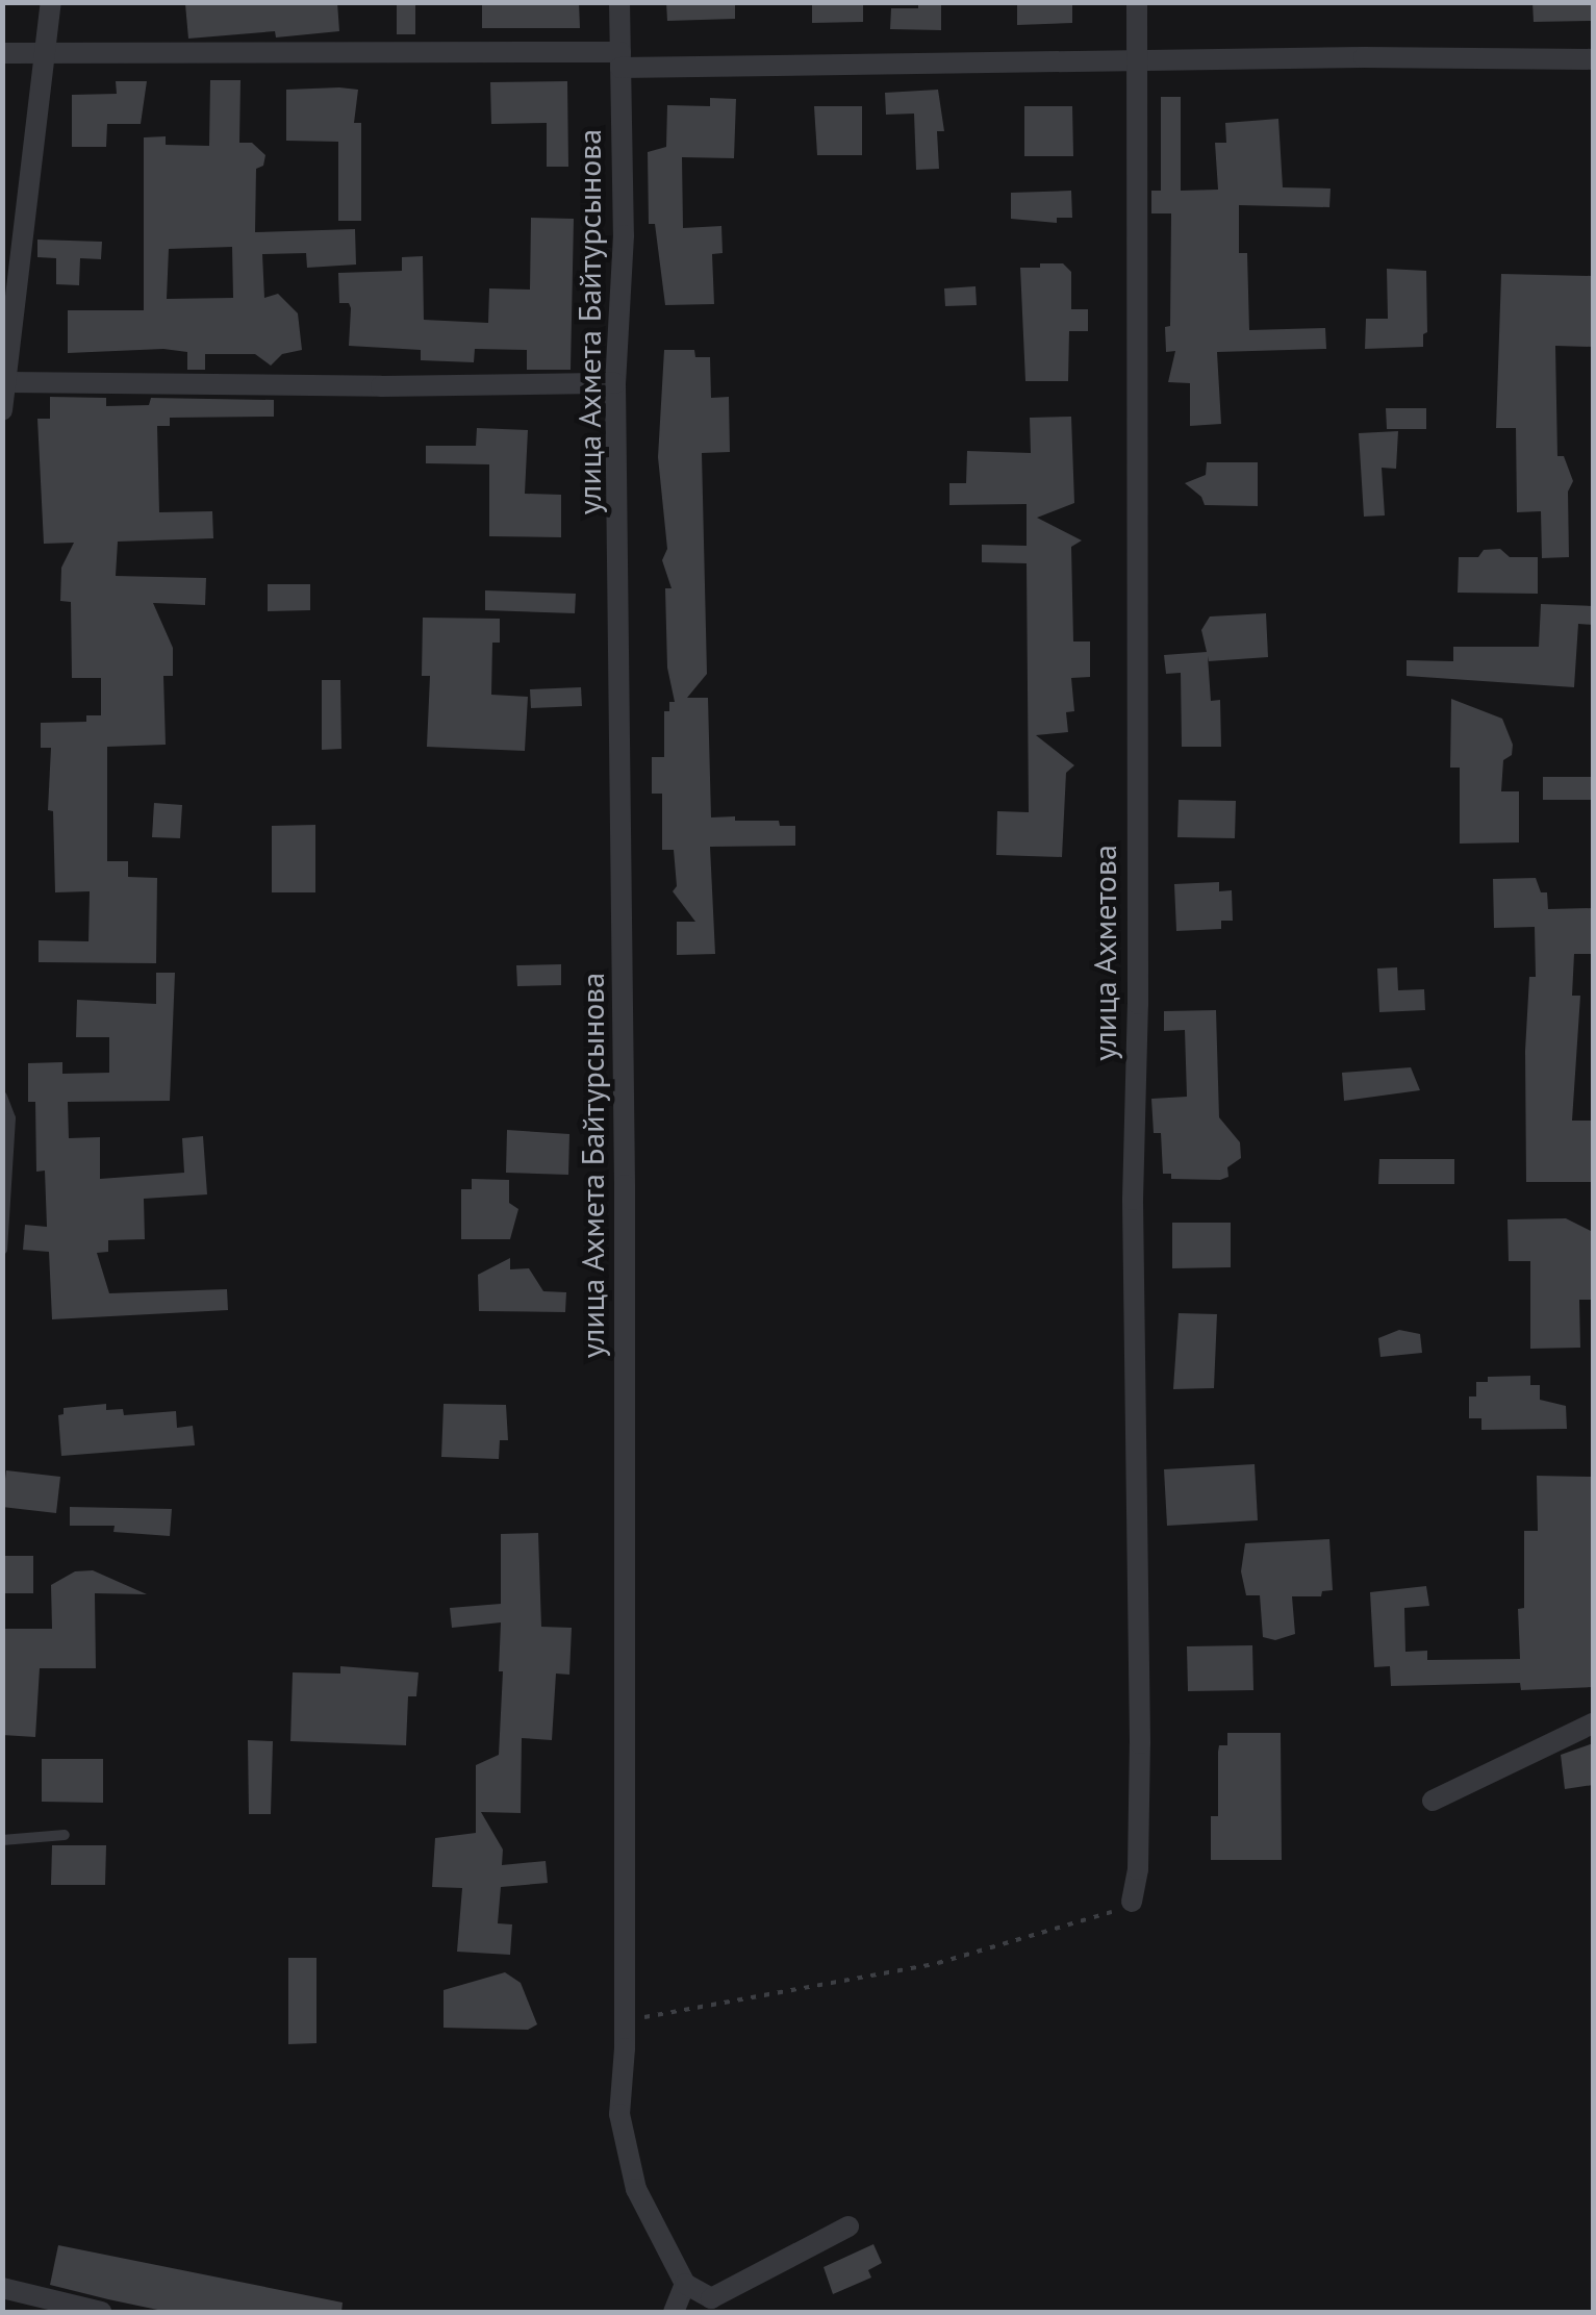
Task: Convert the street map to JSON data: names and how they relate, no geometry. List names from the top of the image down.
{
  "streets": {
    "street": ["улица Ахмета Байтурсынова", "улица Ахметова"]
  }
}
